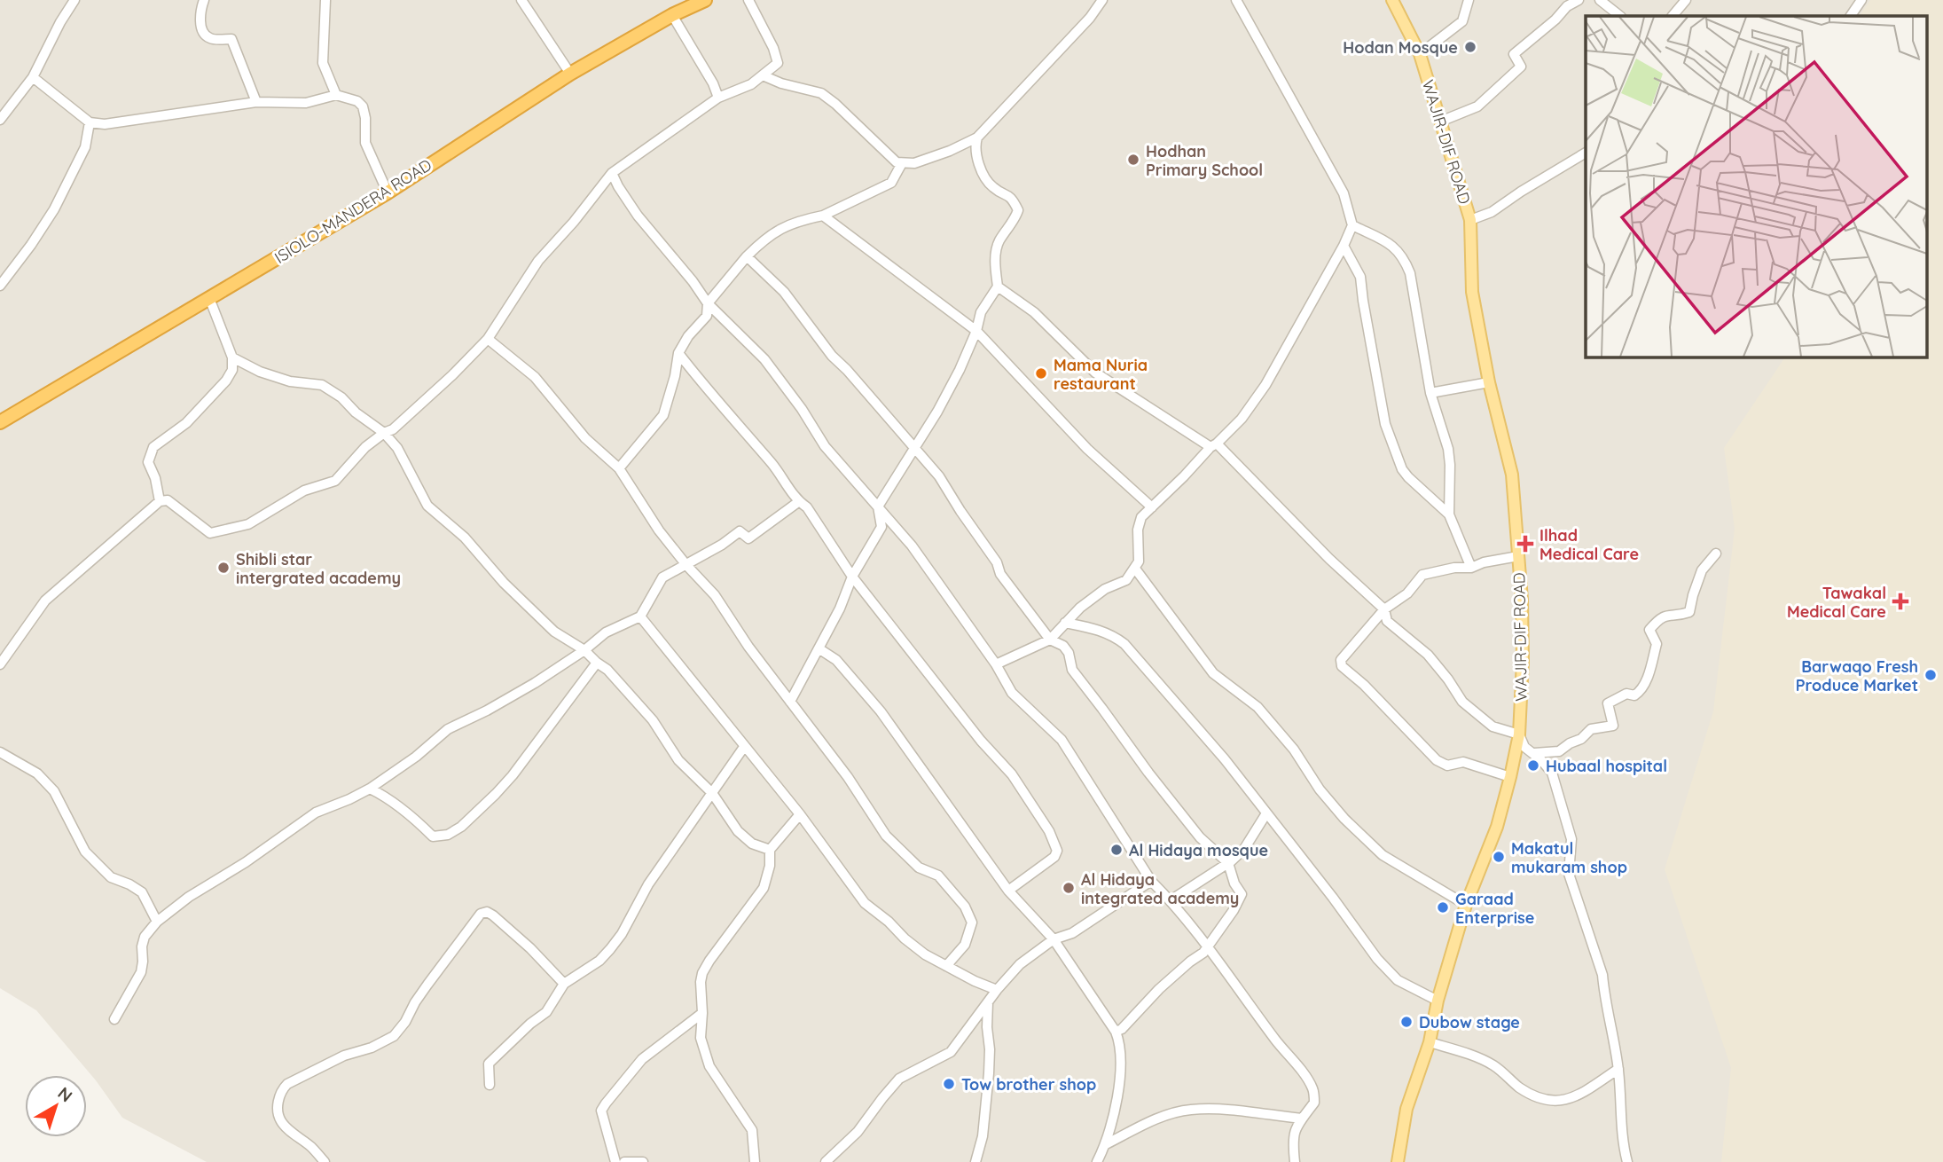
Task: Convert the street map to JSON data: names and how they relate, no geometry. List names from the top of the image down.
{
  "streets": {
    "highway": ["ISIOLO-MANDERA ROAD"],
    "main road": ["WAJIR-DIF ROAD"]
  },
  "places": {
    "other": [
      "Hodan Mosque",
      "Hodhan Primary School",
      "Mama Nuria restaurant",
      "Shibli star intergrated academy",
      "Barwaqo Fresh Produce Market",
      "Hubaal hospital",
      "Al Hidaya mosque",
      "Makatul mukaram shop",
      "Al Hidaya integrated academy",
      "Garaad Enterprise",
      "Dubow stage",
      "Tow brother shop"
    ],
    "health": ["Ilhad Medical Care", "Tawakal Medical Care"]
  },
  "north": "top right"
}
